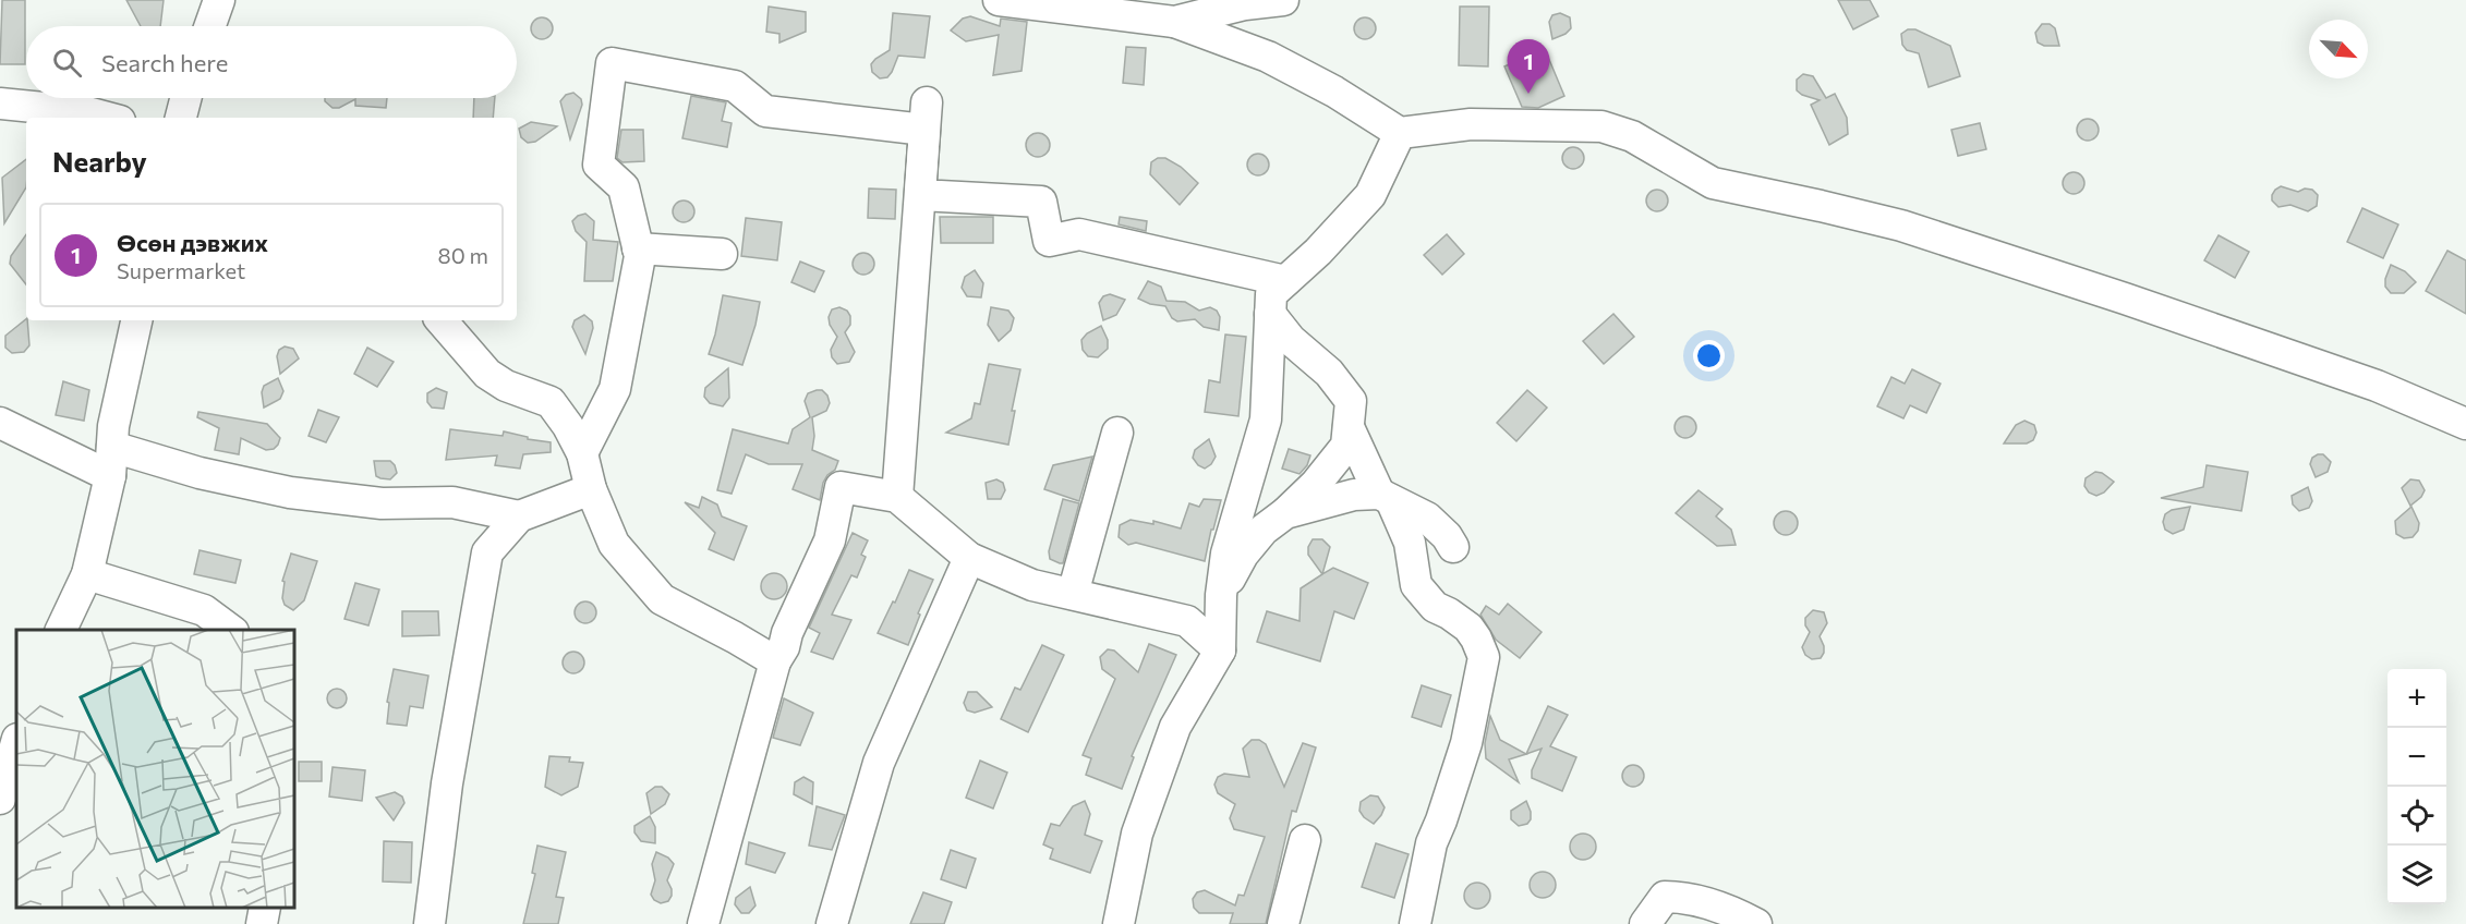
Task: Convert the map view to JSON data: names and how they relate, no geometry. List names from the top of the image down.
{
  "north": "bottom right",
  "page": {
    "search": "Search here",
    "pins": "1",
    "heading": "Nearby",
    "list": [
      {
        "mark": "1",
        "name": "Өсөн дэвжих",
        "note": "Supermarket",
        "value": "80 m"
      }
    ],
    "map_buttons": ["+", "−"]
  }
}
